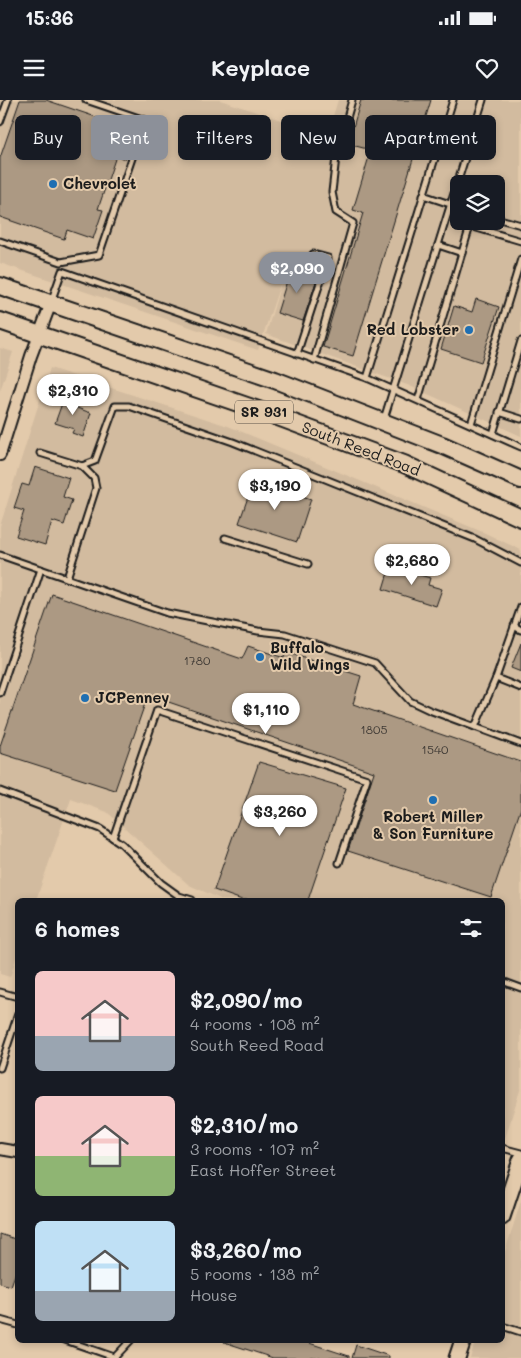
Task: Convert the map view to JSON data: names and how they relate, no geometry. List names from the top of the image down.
{
  "streets": {
    "main road": ["SR 931", "South Reed Road"]
  },
  "places": [
    "Chevrolet",
    "Red Lobster",
    "Buffalo Wild Wings",
    "JCPenney",
    "Robert Miller & Son Furniture"
  ],
  "house_numbers": ["1780", "1805", "1540"],
  "page": {
    "status": "15:36",
    "header": "Keyplace",
    "chip": [
      "Buy",
      "Rent",
      "Filters",
      "New",
      "Apartment"
    ],
    "price": [
      "$2,090",
      "$2,310",
      "$3,190",
      "$2,680",
      "$1,110",
      "$3,260"
    ],
    "heading": "6 homes",
    "list": [
      {
        "name": "$2,090/mo",
        "note": "4 rooms · 108 m² · South Reed Road"
      },
      {
        "name": "$2,310/mo",
        "note": "3 rooms · 107 m² · East Hoffer Street"
      },
      {
        "name": "$3,260/mo",
        "note": "5 rooms · 138 m² · House"
      }
    ]
  }
}
